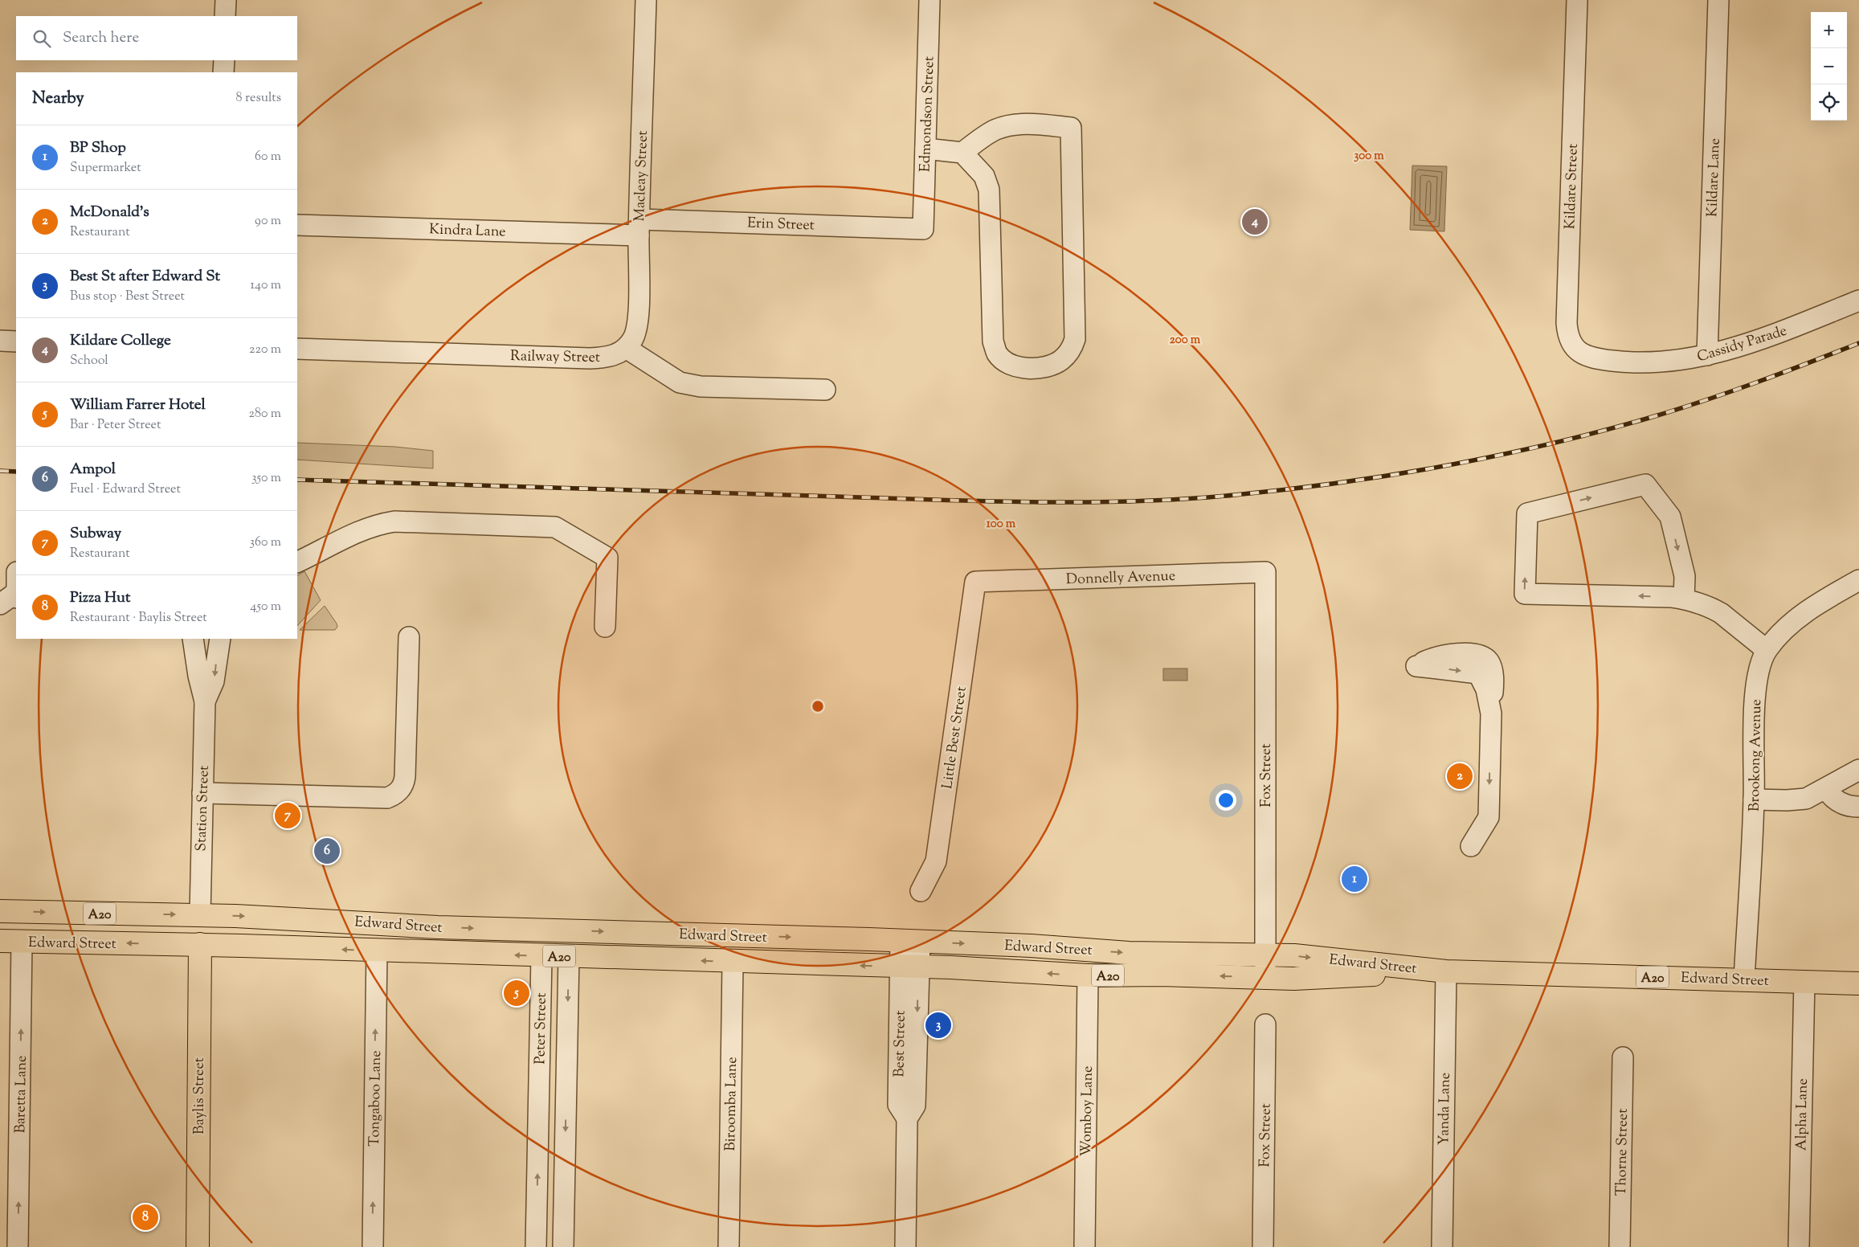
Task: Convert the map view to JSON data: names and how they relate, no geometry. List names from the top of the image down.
{
  "streets": {
    "main road": ["A20", "Edward Street", "Baylis Street"],
    "street": [
      "Edmondson Street",
      "Macleay Street",
      "Kildare Lane",
      "Kildare Street",
      "Erin Street",
      "Kindra Lane",
      "Cassidy Parade",
      "Railway Street",
      "Donnelly Avenue",
      "Little Best Street",
      "Brookong Avenue",
      "Fox Street",
      "Station Street",
      "Peter Street",
      "Best Street",
      "Baretta Lane",
      "Tongaboo Lane",
      "Biroomba Lane",
      "Yanda Lane",
      "Womboy Lane",
      "Alpha Lane",
      "Thorne Street"
    ]
  },
  "crossings": [
    ["Edmondson Street", "Erin Street"],
    ["Macleay Street", "Erin Street"],
    ["Macleay Street", "Kindra Lane"],
    ["Macleay Street", "Railway Street"],
    ["Kildare Lane", "Cassidy Parade"],
    ["Kildare Street", "Cassidy Parade"],
    ["Erin Street", "Kindra Lane"],
    ["Donnelly Avenue", "Little Best Street"],
    ["Donnelly Avenue", "Fox Street"],
    ["Brookong Avenue", "Edward Street"],
    ["Fox Street", "Edward Street"],
    ["Station Street", "Edward Street"],
    ["Station Street", "Baylis Street"],
    ["Edward Street", "Peter Street"],
    ["Edward Street", "Best Street"],
    ["Edward Street", "Baretta Lane"],
    ["Edward Street", "Baylis Street"],
    ["Edward Street", "Tongaboo Lane"],
    ["Edward Street", "Biroomba Lane"],
    ["Edward Street", "Yanda Lane"],
    ["Edward Street", "Womboy Lane"],
    ["Edward Street", "Alpha Lane"]
  ],
  "one_way": ["Baretta Lane", "Tongaboo Lane"],
  "page": {
    "map_buttons": ["+", "−"],
    "search": "Search here",
    "heading": ["Nearby", "8 results"],
    "list": [
      {
        "mark": "1",
        "name": "BP Shop",
        "note": "Supermarket",
        "value": "60 m"
      },
      {
        "mark": "2",
        "name": "McDonald's",
        "note": "Restaurant",
        "value": "90 m"
      },
      {
        "mark": "3",
        "name": "Best St after Edward St",
        "note": "Bus stop · Best Street",
        "value": "140 m"
      },
      {
        "mark": "4",
        "name": "Kildare College",
        "note": "School",
        "value": "220 m"
      },
      {
        "mark": "5",
        "name": "William Farrer Hotel",
        "note": "Bar · Peter Street",
        "value": "280 m"
      },
      {
        "mark": "6",
        "name": "Ampol",
        "note": "Fuel · Edward Street",
        "value": "350 m"
      },
      {
        "mark": "7",
        "name": "Subway",
        "note": "Restaurant",
        "value": "360 m"
      },
      {
        "mark": "8",
        "name": "Pizza Hut",
        "note": "Restaurant · Baylis Street",
        "value": "450 m"
      }
    ],
    "pins": [
      "4",
      "2",
      "7",
      "6",
      "1",
      "5",
      "3",
      "8"
    ]
  },
  "rings": ["300 m", "200 m", "100 m"]
}
